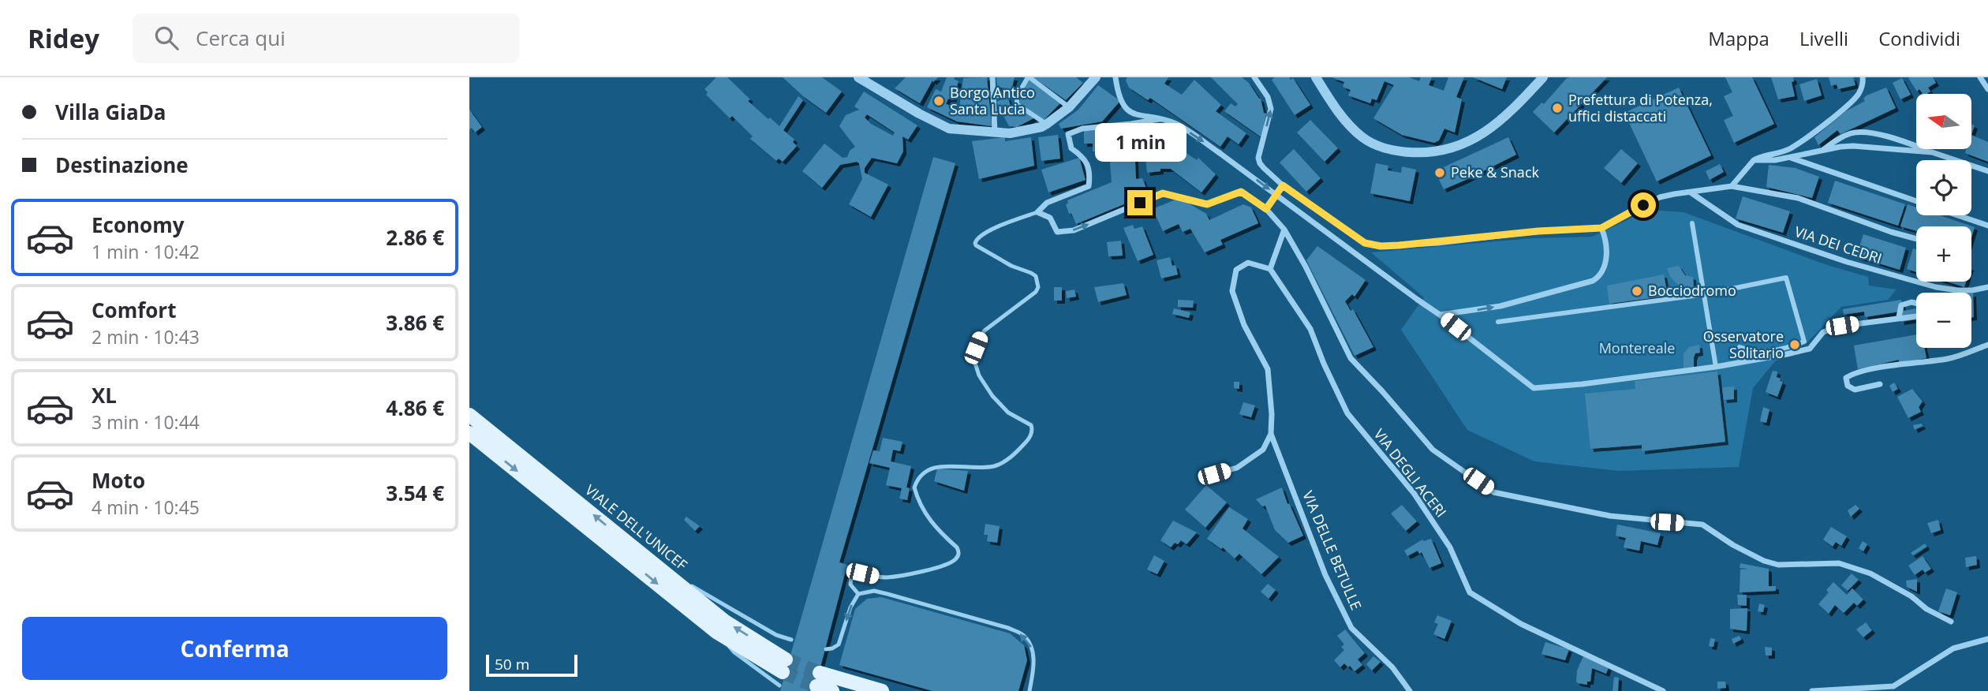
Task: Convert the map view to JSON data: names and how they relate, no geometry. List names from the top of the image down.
{
  "streets": {
    "main road": ["VIALE DELL'UNICEF"],
    "street": ["VIA DEI CEDRI", "VIA DEGLI ACERI", "VIA DELLE BETULLE"]
  },
  "crossings": [
    ["VIA DEGLI ACERI", "VIA DELLE BETULLE"]
  ],
  "parks": ["Montereale"],
  "places": [
    "Borgo Antico Santa Lucia",
    "Prefettura di Potenza, uffici distaccati",
    "Peke & Snack",
    "Bocciodromo",
    "Osservatore Solitario"
  ],
  "scale_bar": "50 m",
  "north": "left",
  "page": {
    "header": "Ridey",
    "search": "Cerca qui",
    "nav": ["Mappa", "Livelli", "Condividi"],
    "banner": ["Villa GiaDa", "Destinazione"],
    "map_buttons": ["+", "−"],
    "bubble": "1 min",
    "list": [
      {
        "name": "Economy",
        "note": "1 min · 10:42",
        "value": "2.86 €"
      },
      {
        "name": "Comfort",
        "note": "2 min · 10:43",
        "value": "3.86 €"
      },
      {
        "name": "XL",
        "note": "3 min · 10:44",
        "value": "4.86 €"
      },
      {
        "name": "Moto",
        "note": "4 min · 10:45",
        "value": "3.54 €"
      }
    ],
    "buttons": "Conferma",
    "scale": "50 m"
  }
}
